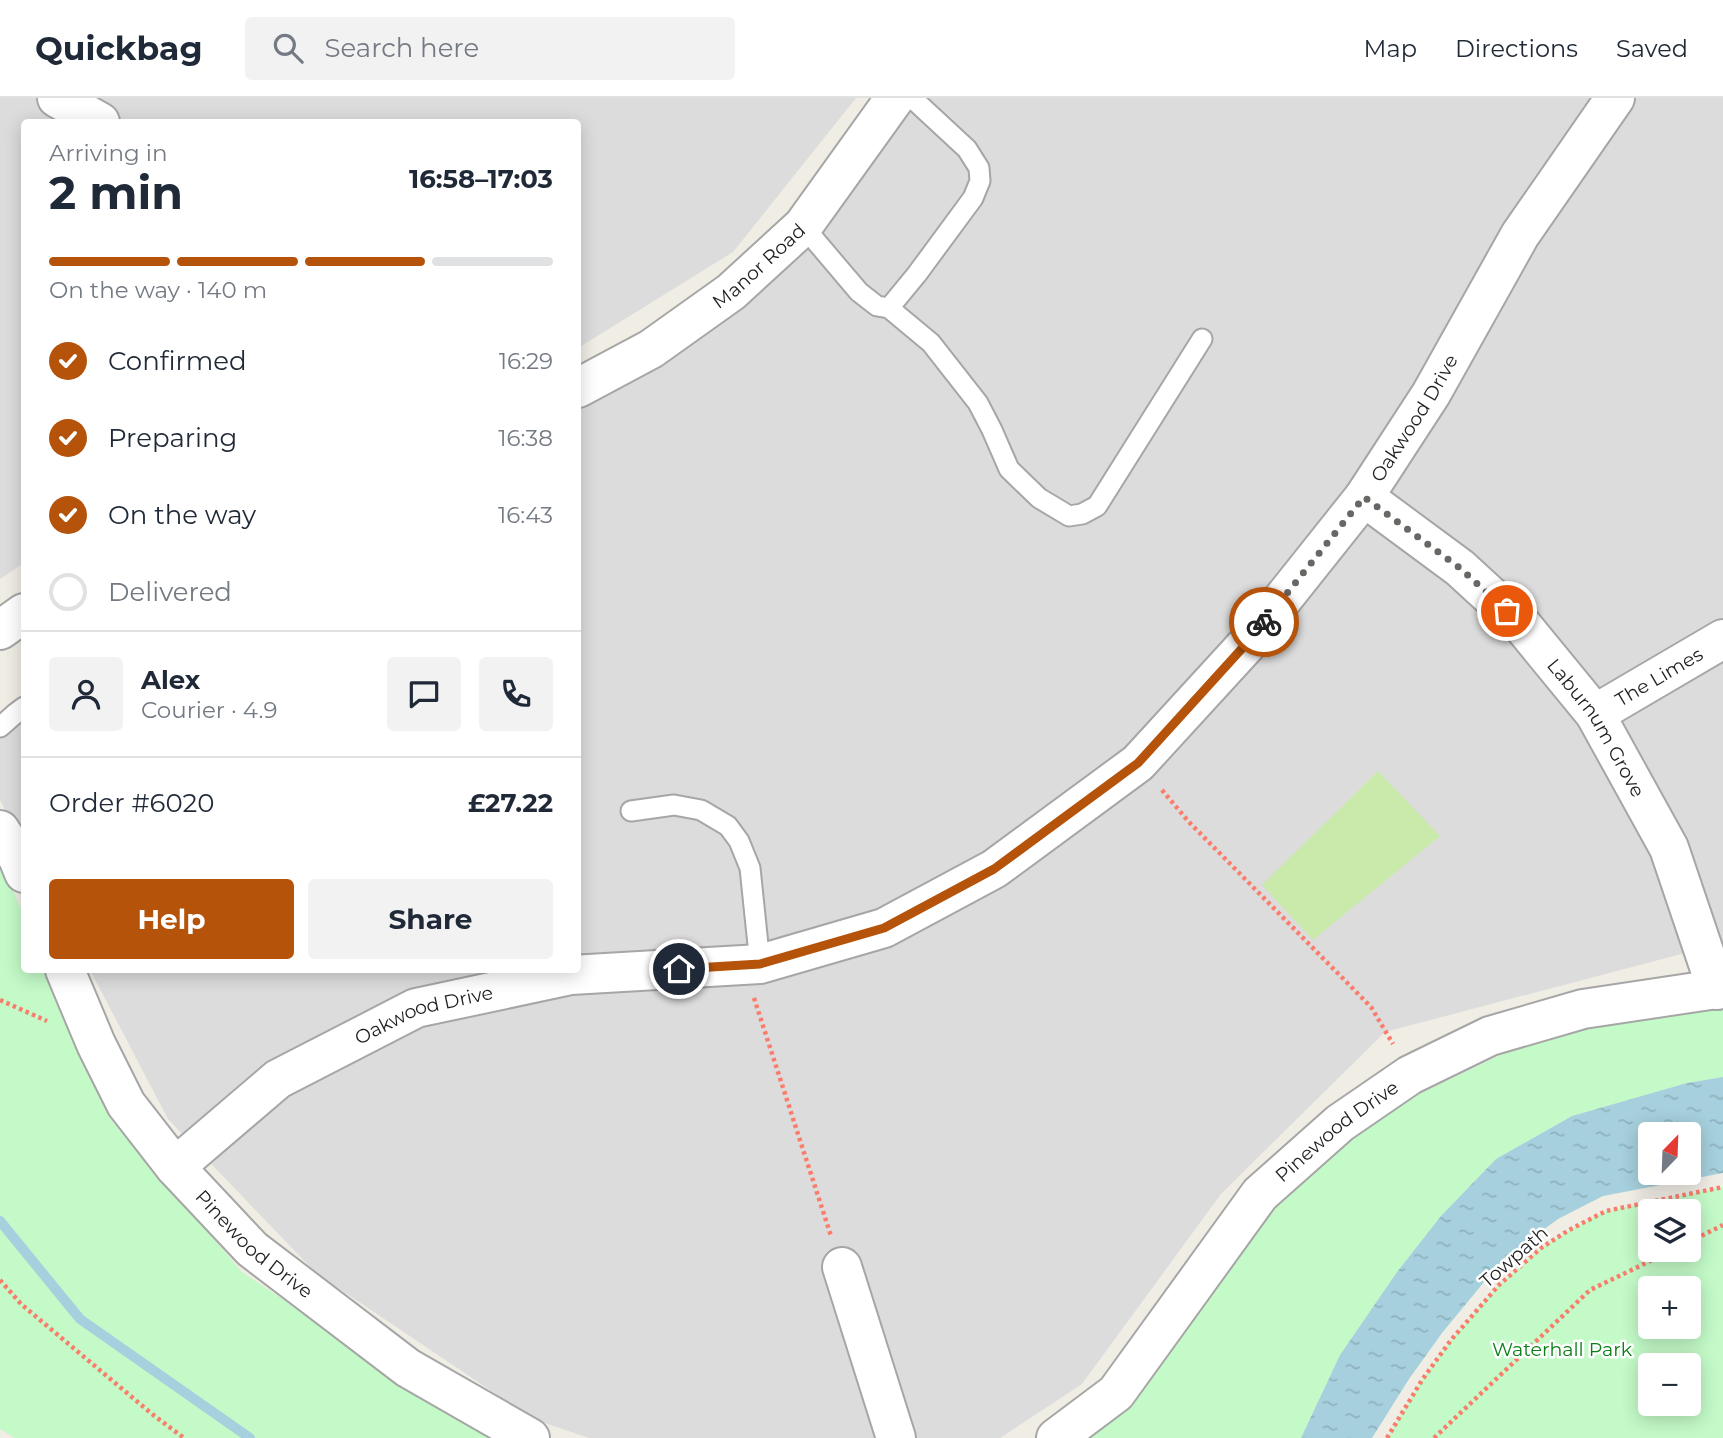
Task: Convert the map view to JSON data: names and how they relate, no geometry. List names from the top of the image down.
{
  "streets": {
    "street": [
      "Manor Road",
      "Oakwood Drive",
      "The Limes",
      "Laburnum Grove",
      "Pinewood Drive"
    ],
    "path": ["Towpath"]
  },
  "crossings": [
    ["Oakwood Drive", "Laburnum Grove"],
    ["Oakwood Drive", "Pinewood Drive"],
    ["The Limes", "Laburnum Grove"],
    ["Laburnum Grove", "Pinewood Drive"]
  ],
  "parks": ["Waterhall Park"],
  "north": "top right",
  "page": {
    "header": "Quickbag",
    "search": "Search here",
    "nav": ["Map", "Directions", "Saved"],
    "heading": ["2 min", "Arriving in", "16:58–17:03"],
    "panel": [
      "Alex",
      "Courier · 4.9",
      "Order #6020",
      "£27.22"
    ],
    "bar": "On the way · 140 m",
    "list": [
      ["Confirmed", "16:29"],
      ["Preparing", "16:38"],
      ["On the way", "16:43"],
      "Delivered"
    ],
    "buttons": ["Help", "Share"],
    "map_buttons": ["+", "−"]
  }
}
